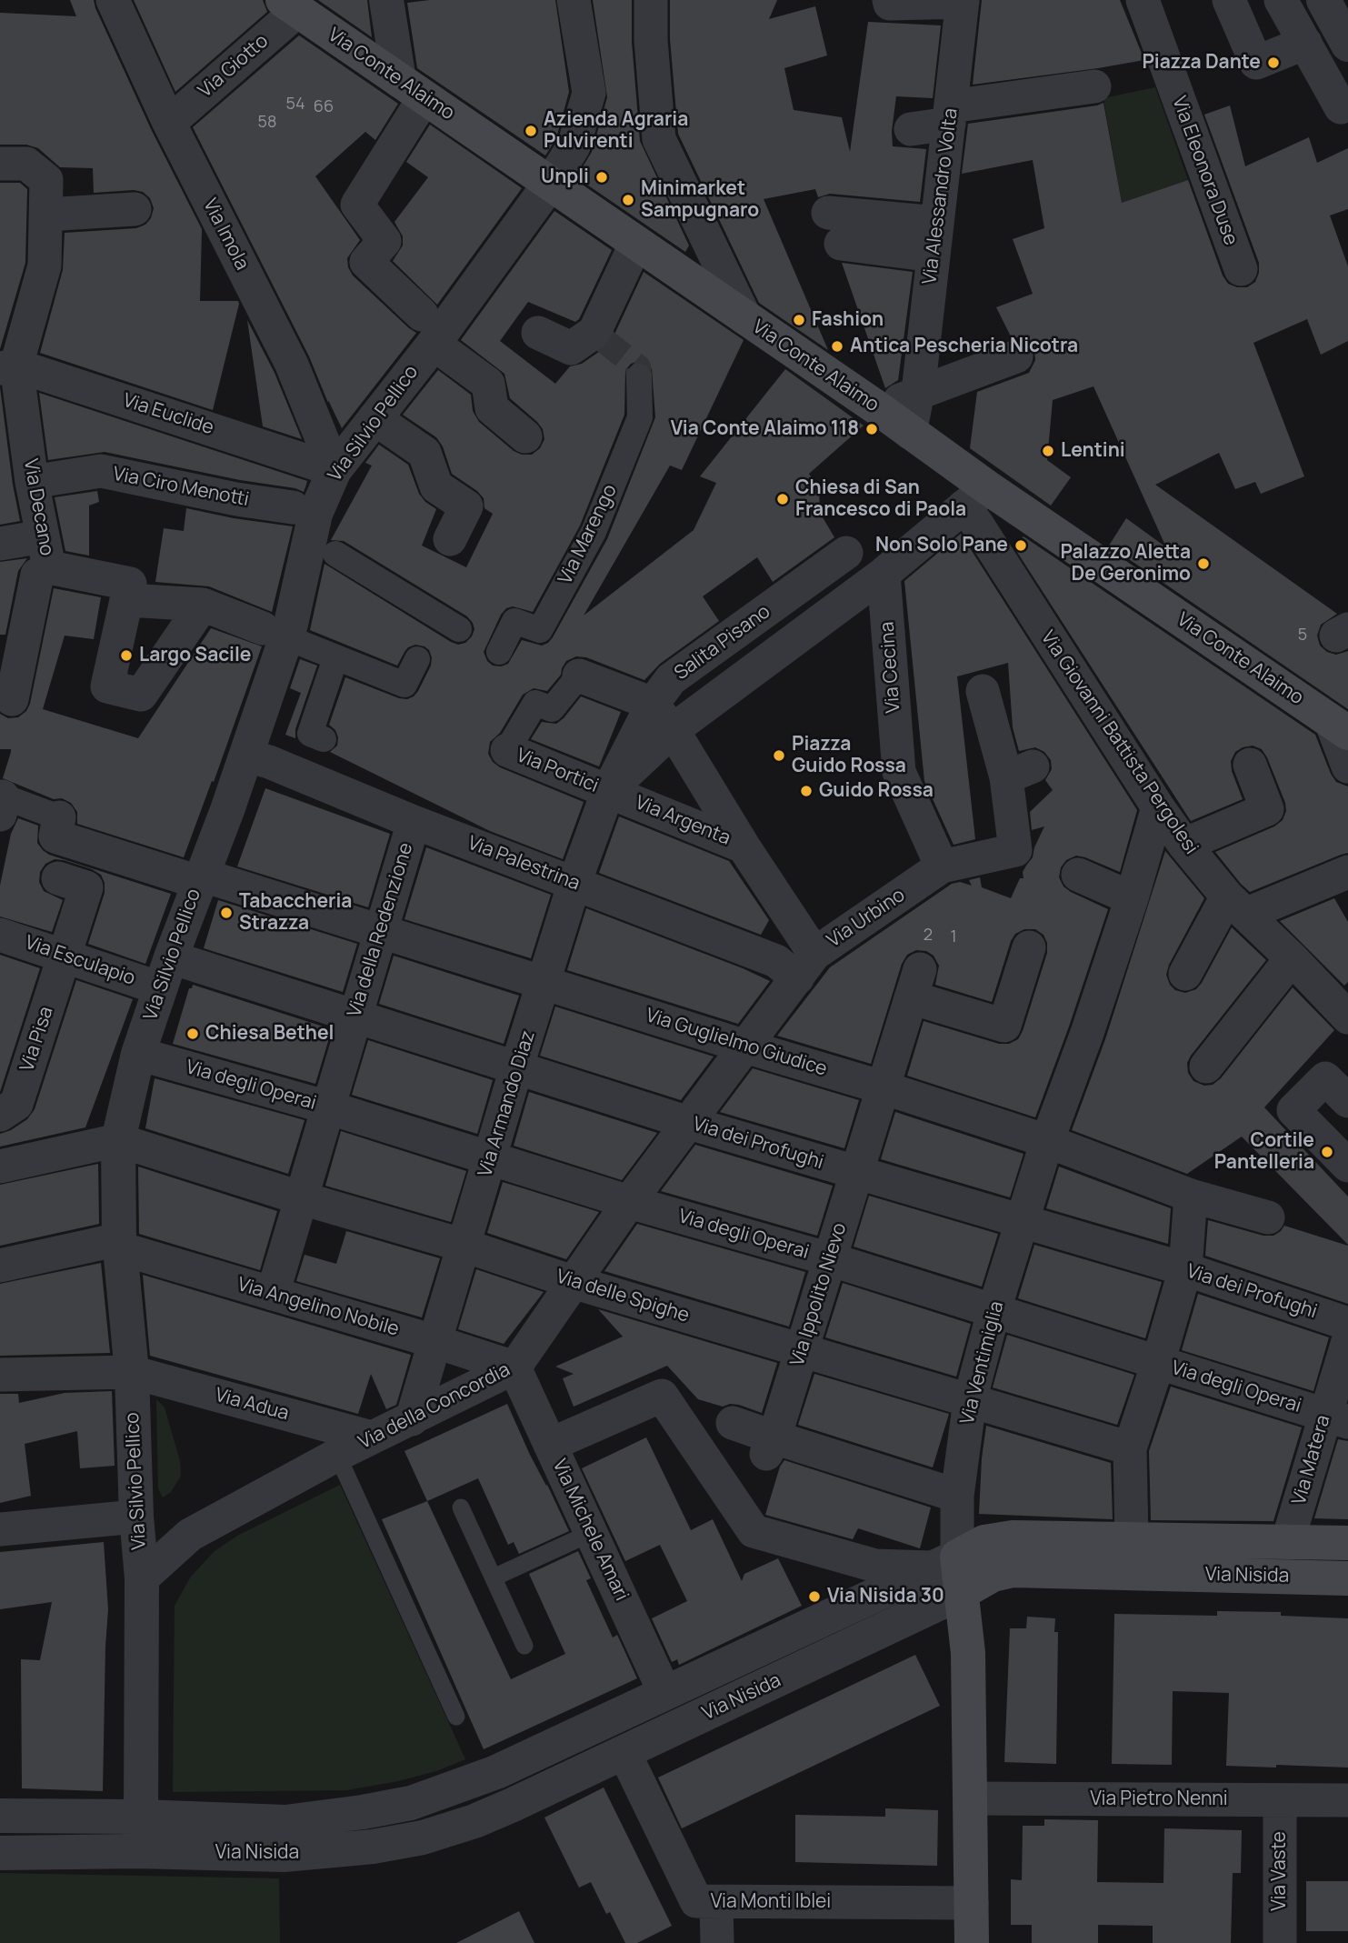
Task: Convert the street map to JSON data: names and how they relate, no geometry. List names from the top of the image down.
{
  "streets": {
    "main road": ["Via Conte Alaimo", "Via Ventimiglia", "Via Nisida"],
    "street": [
      "Via Giotto",
      "Via Eleonora Duse",
      "Via Alessandro Volta",
      "Via Imola",
      "Via Euclide",
      "Via Silvio Pellico",
      "Via Ciro Menotti",
      "Via Decano",
      "Via Marengo",
      "Salita Pisano",
      "Via Cecina",
      "Via Giovanni Battista Pergolesi",
      "Via Portici",
      "Via Argenta",
      "Via Palestrina",
      "Via Urbino",
      "Via della Redenzione",
      "Via Esculapio",
      "Via Pisa",
      "Via Guglielmo Giudice",
      "Via degli Operai",
      "Via Armando Diaz",
      "Via dei Profughi",
      "Via Ippolito Nievo",
      "Via delle Spighe",
      "Via Angelino Nobile",
      "Via Adua",
      "Via della Concordia",
      "Via Matera",
      "Via Michele Amari",
      "Via Pietro Nenni",
      "Via Vaste",
      "Via Monti Iblei"
    ]
  },
  "crossings": [
    ["Via Giotto", "Via Conte Alaimo"],
    ["Via Giotto", "Via Imola"],
    ["Via Conte Alaimo", "Via Alessandro Volta"],
    ["Via Conte Alaimo", "Via Silvio Pellico"],
    ["Via Conte Alaimo", "Via Giovanni Battista Pergolesi"],
    ["Via Imola", "Via Euclide"],
    ["Via Imola", "Via Silvio Pellico"],
    ["Via Euclide", "Via Silvio Pellico"],
    ["Via Euclide", "Via Decano"],
    ["Via Silvio Pellico", "Via Decano"],
    ["Via Silvio Pellico", "Via Palestrina"],
    ["Via Silvio Pellico", "Via Esculapio"],
    ["Via Silvio Pellico", "Via Guglielmo Giudice"],
    ["Via Silvio Pellico", "Via degli Operai"],
    ["Via Silvio Pellico", "Via dei Profughi"],
    ["Via Silvio Pellico", "Via delle Spighe"],
    ["Via Silvio Pellico", "Via Angelino Nobile"],
    ["Via Silvio Pellico", "Via Adua"],
    ["Via Silvio Pellico", "Via della Concordia"],
    ["Via Silvio Pellico", "Via Nisida"],
    ["Via Ciro Menotti", "Via Decano"],
    ["Salita Pisano", "Via Portici"],
    ["Salita Pisano", "Via Argenta"],
    ["Salita Pisano", "Via Armando Diaz"],
    ["Via Cecina", "Via Urbino"],
    ["Via Giovanni Battista Pergolesi", "Via Ventimiglia"],
    ["Via Portici", "Via Argenta"],
    ["Via Portici", "Via Armando Diaz"],
    ["Via Argenta", "Via Palestrina"],
    ["Via Argenta", "Via Urbino"],
    ["Via Argenta", "Via Armando Diaz"],
    ["Via Argenta", "Via della Concordia"],
    ["Via Palestrina", "Via Urbino"],
    ["Via Palestrina", "Via della Redenzione"],
    ["Via Palestrina", "Via Armando Diaz"],
    ["Via Palestrina", "Via della Concordia"],
    ["Via Urbino", "Via della Concordia"],
    ["Via della Redenzione", "Via Guglielmo Giudice"],
    ["Via della Redenzione", "Via degli Operai"],
    ["Via della Redenzione", "Via dei Profughi"],
    ["Via della Redenzione", "Via delle Spighe"],
    ["Via della Redenzione", "Via Angelino Nobile"],
    ["Via Esculapio", "Via Pisa"],
    ["Via Esculapio", "Via dei Profughi"],
    ["Via Guglielmo Giudice", "Via Armando Diaz"],
    ["Via Guglielmo Giudice", "Via Ippolito Nievo"],
    ["Via Guglielmo Giudice", "Via Ventimiglia"],
    ["Via Guglielmo Giudice", "Via della Concordia"],
    ["Via degli Operai", "Via Armando Diaz"],
    ["Via degli Operai", "Via Ippolito Nievo"],
    ["Via degli Operai", "Via Ventimiglia"],
    ["Via degli Operai", "Via della Concordia"],
    ["Via degli Operai", "Via Matera"],
    ["Via Armando Diaz", "Via dei Profughi"],
    ["Via Armando Diaz", "Via delle Spighe"],
    ["Via Armando Diaz", "Via Angelino Nobile"],
    ["Via Armando Diaz", "Via della Concordia"],
    ["Via dei Profughi", "Via Ippolito Nievo"],
    ["Via dei Profughi", "Via Ventimiglia"],
    ["Via dei Profughi", "Via della Concordia"],
    ["Via Ippolito Nievo", "Via delle Spighe"],
    ["Via delle Spighe", "Via Ventimiglia"],
    ["Via delle Spighe", "Via della Concordia"],
    ["Via Angelino Nobile", "Via della Concordia"],
    ["Via Angelino Nobile", "Via Michele Amari"],
    ["Via Ventimiglia", "Via Nisida"],
    ["Via Ventimiglia", "Via Pietro Nenni"],
    ["Via Ventimiglia", "Via Monti Iblei"],
    ["Via Adua", "Via della Concordia"],
    ["Via della Concordia", "Via Michele Amari"],
    ["Via Matera", "Via Nisida"],
    ["Via Michele Amari", "Via Nisida"],
    ["Via Nisida", "Via Monti Iblei"],
    ["Via Pietro Nenni", "Via Vaste"]
  ],
  "places": [
    "Piazza Dante",
    "Azienda Agraria Pulvirenti",
    "Unpli",
    "Minimarket Sampugnaro",
    "Fashion",
    "Antica Pescheria Nicotra",
    "Via Conte Alaimo 118",
    "Lentini",
    "Chiesa di San Francesco di Paola",
    "Non Solo Pane",
    "Palazzo Aletta De Geronimo",
    "Largo Sacile",
    "Piazza Guido Rossa",
    "Guido Rossa",
    "Tabaccheria Strazza",
    "Chiesa Bethel",
    "Cortile Pantelleria",
    "Via Nisida 30"
  ],
  "house_numbers": [
    "54",
    "66",
    "58",
    "5",
    "2",
    "1"
  ]
}
